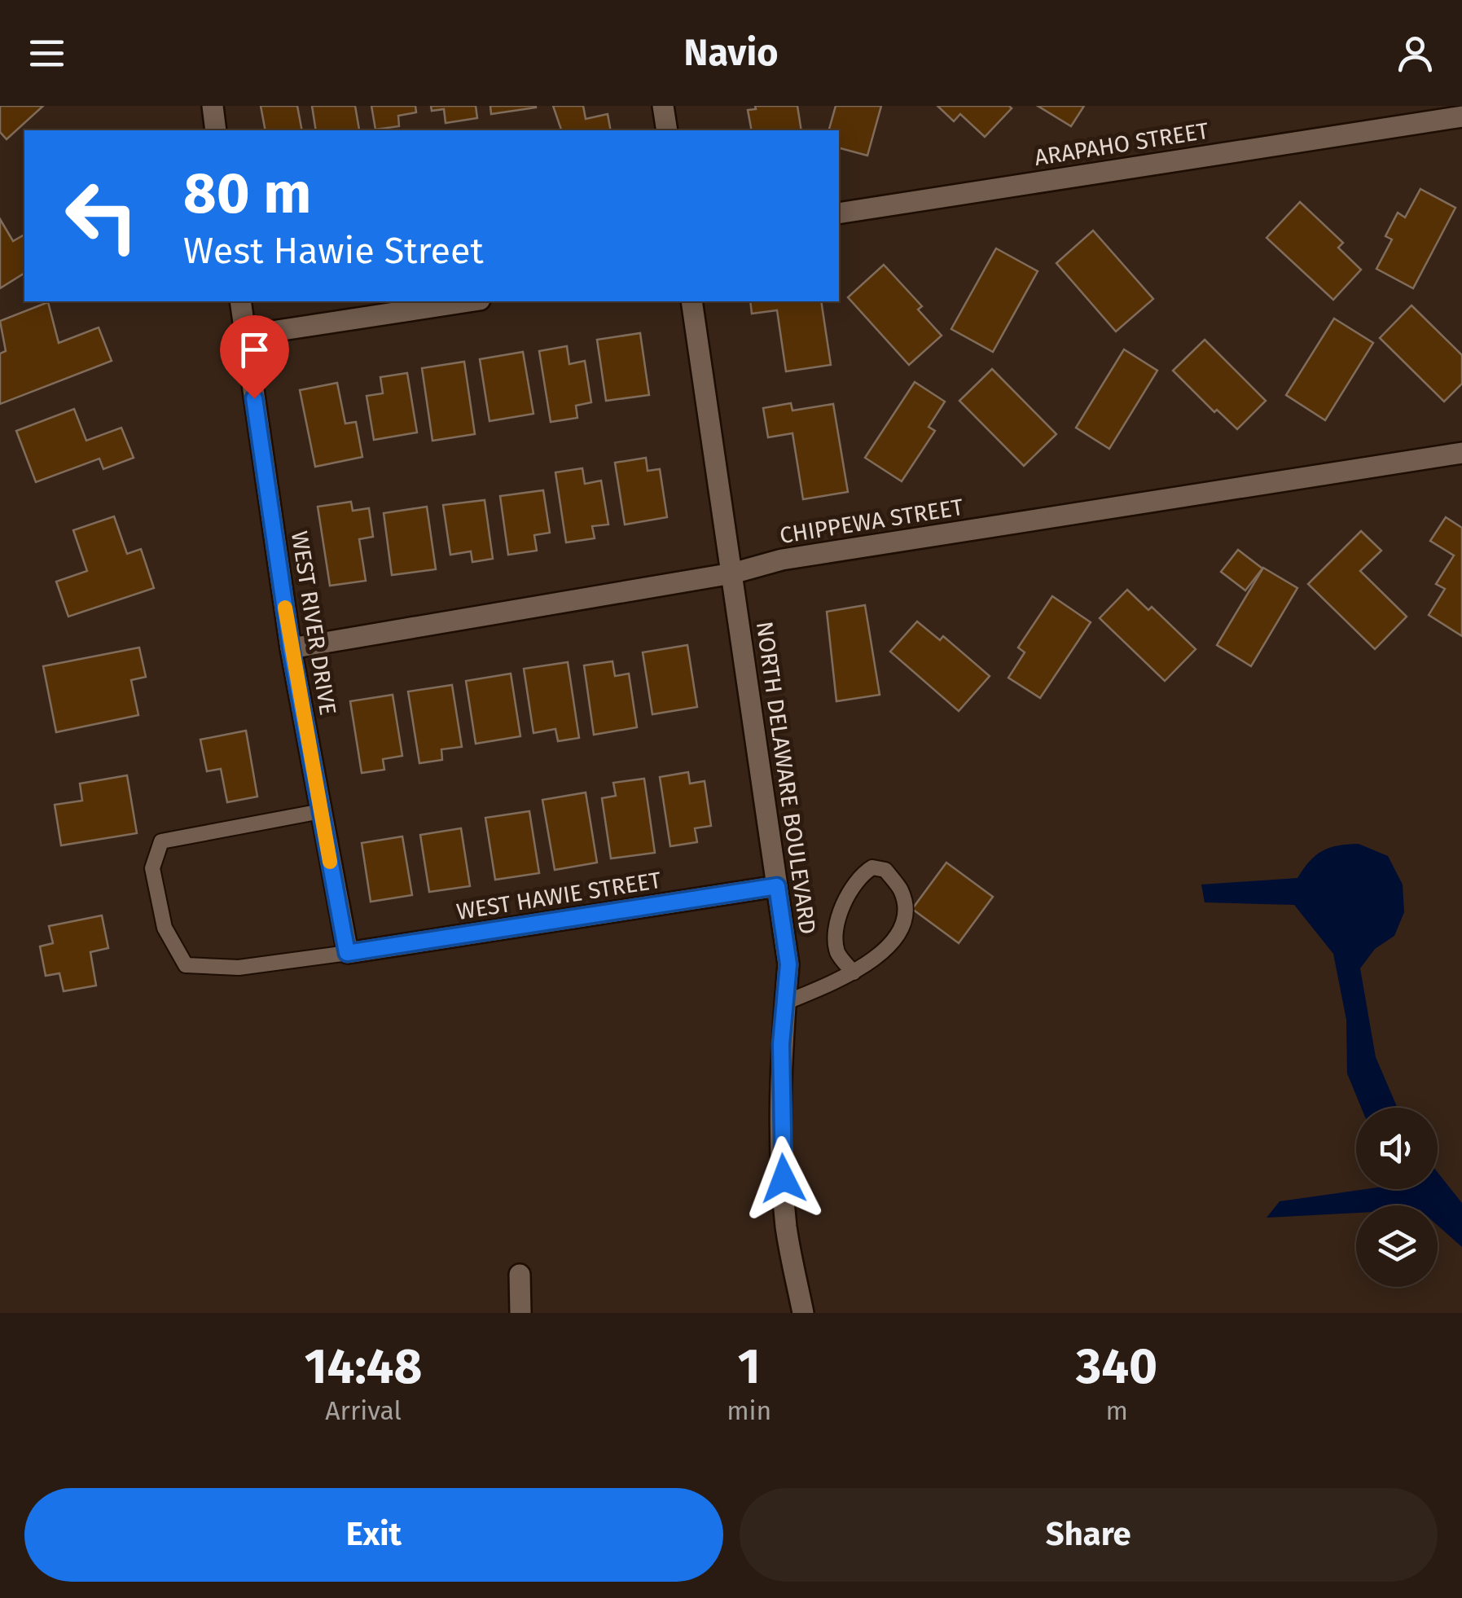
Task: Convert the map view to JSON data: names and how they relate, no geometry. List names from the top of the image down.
{
  "streets": {
    "street": [
      "ARAPAHO STREET",
      "CHIPPEWA STREET",
      "WEST RIVER DRIVE",
      "NORTH DELAWARE BOULEVARD",
      "WEST HAWIE STREET"
    ]
  },
  "crossings": [
    ["CHIPPEWA STREET", "WEST RIVER DRIVE"],
    ["CHIPPEWA STREET", "NORTH DELAWARE BOULEVARD"],
    ["WEST RIVER DRIVE", "WEST HAWIE STREET"],
    ["NORTH DELAWARE BOULEVARD", "WEST HAWIE STREET"]
  ],
  "page": {
    "header": "Navio",
    "turn": ["80 m", "West Hawie Street"],
    "eta": [
      "14:48",
      "Arrival",
      "1",
      "min",
      "340",
      "m"
    ],
    "buttons": ["Exit", "Share"]
  }
}
